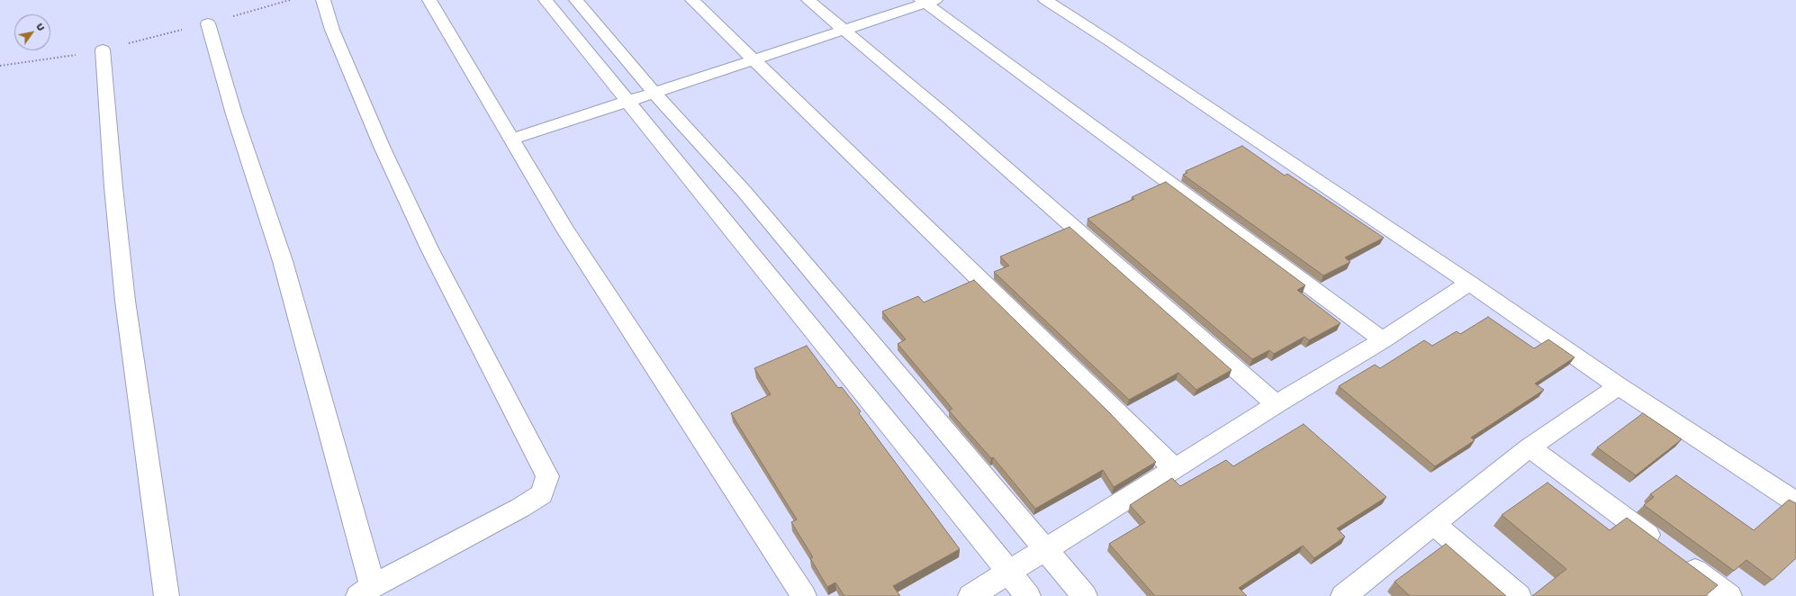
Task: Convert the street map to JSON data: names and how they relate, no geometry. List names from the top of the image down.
{
  "north": "top right"
}
